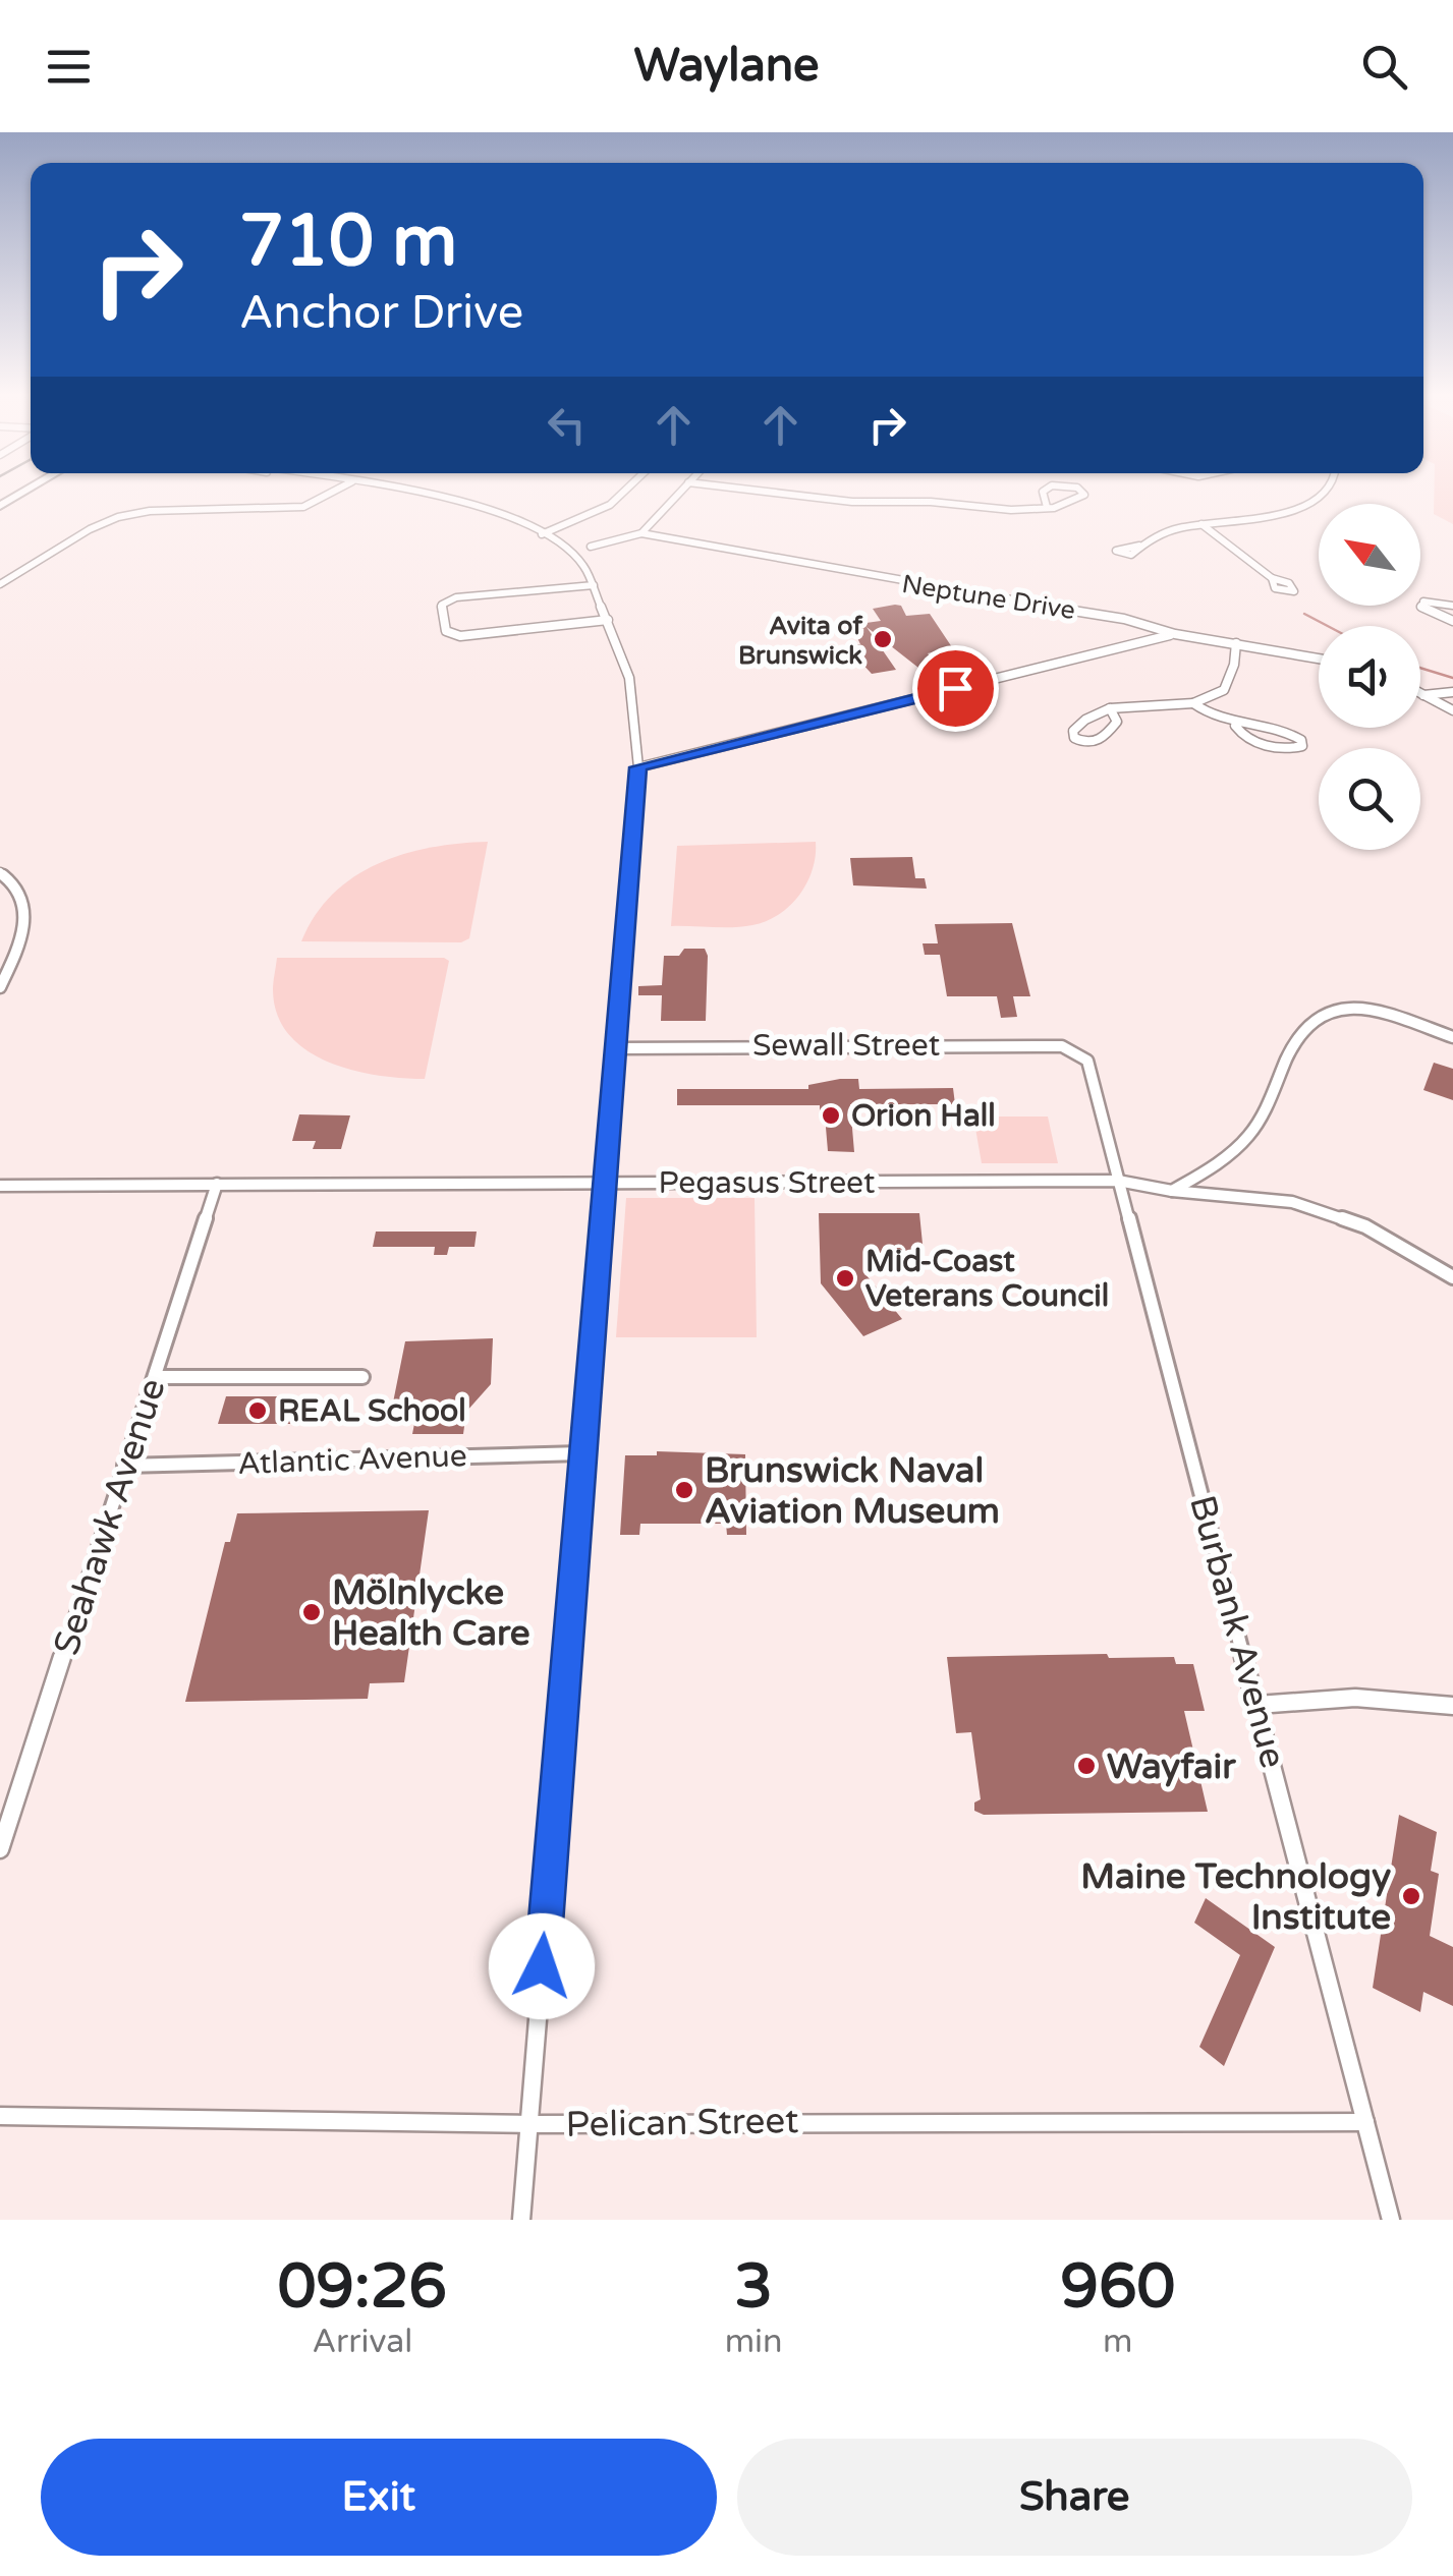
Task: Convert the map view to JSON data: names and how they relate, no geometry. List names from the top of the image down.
{
  "streets": {
    "street": [
      "Neptune Drive",
      "Sewall Street",
      "Pegasus Street",
      "Atlantic Avenue",
      "Seahawk Avenue",
      "Burbank Avenue",
      "Pelican Street"
    ]
  },
  "crossings": [
    ["Sewall Street", "Burbank Avenue"],
    ["Pegasus Street", "Seahawk Avenue"],
    ["Pegasus Street", "Burbank Avenue"],
    ["Atlantic Avenue", "Seahawk Avenue"],
    ["Burbank Avenue", "Pelican Street"]
  ],
  "places": [
    "Avita of Brunswick",
    "Orion Hall",
    "Mid-Coast Veterans Council",
    "REAL School",
    "Brunswick Naval Aviation Museum",
    "Mölnlycke Health Care",
    "Wayfair",
    "Maine Technology Institute"
  ],
  "north": "top left",
  "page": {
    "header": "Waylane",
    "turn": ["710 m", "Anchor Drive"],
    "eta": [
      "09:26",
      "Arrival",
      "3",
      "min",
      "960",
      "m"
    ],
    "buttons": ["Exit", "Share"]
  }
}
